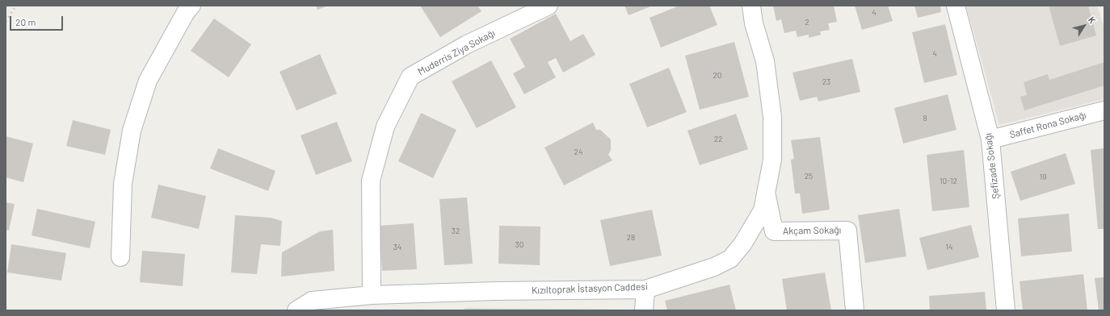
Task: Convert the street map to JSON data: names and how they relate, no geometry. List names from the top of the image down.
{
  "streets": {
    "street": [
      "Muderris Ziya Sokağı",
      "Saffet Rona Sokağı",
      "Şefizade Sokağı",
      "Akçam Sokağı",
      "Kızıltoprak İstasyon Caddesi"
    ]
  },
  "crossings": [
    ["Muderris Ziya Sokağı", "Kızıltoprak İstasyon Caddesi"],
    ["Saffet Rona Sokağı", "Şefizade Sokağı"],
    ["Akçam Sokağı", "Kızıltoprak İstasyon Caddesi"]
  ],
  "house_numbers": [
    "4",
    "2",
    "4",
    "20",
    "23",
    "8",
    "22",
    "24",
    "25",
    "19",
    "10-12",
    "32",
    "28",
    "30",
    "34",
    "14"
  ],
  "scale_bar": "20 m",
  "north": "top right"
}
